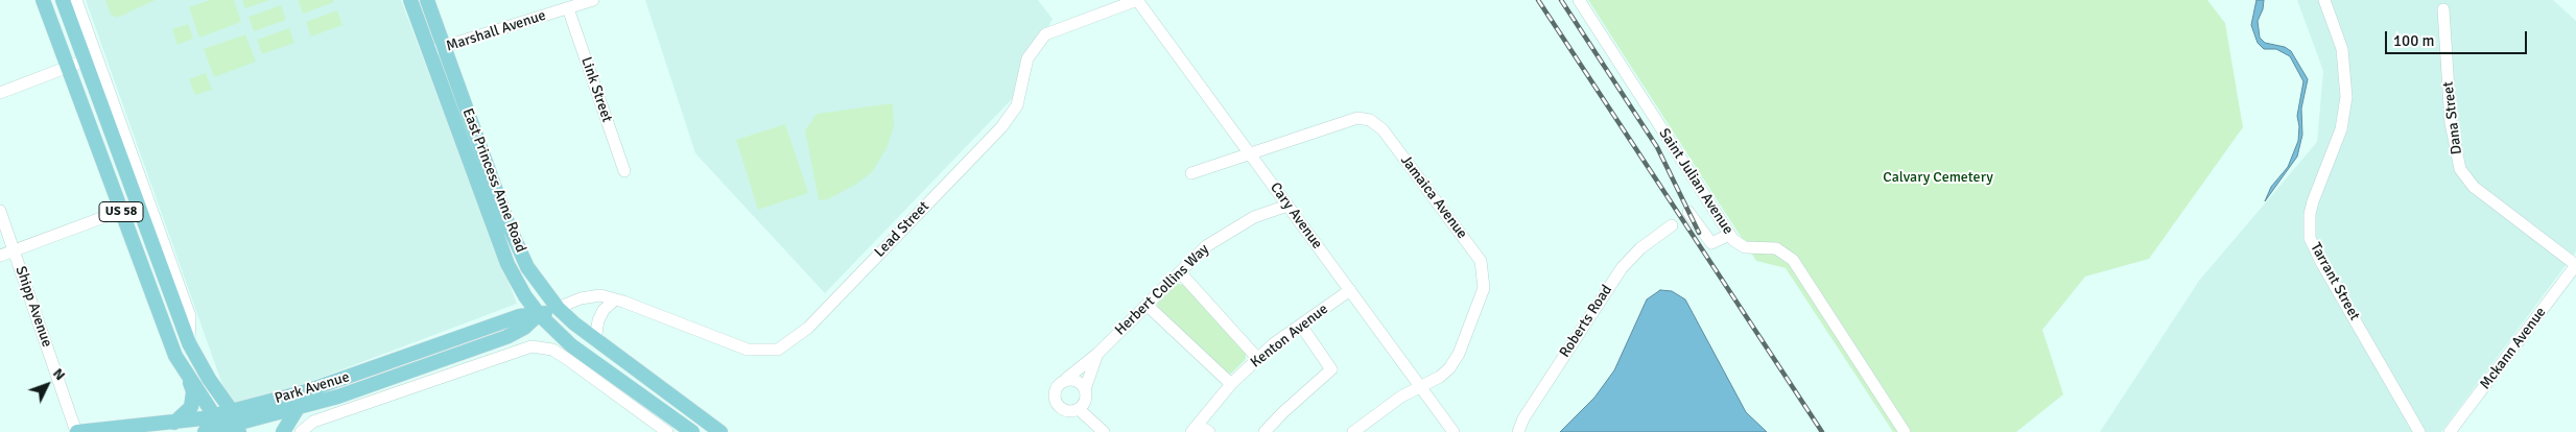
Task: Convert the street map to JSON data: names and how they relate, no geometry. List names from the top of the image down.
{
  "streets": {
    "main road": ["East Princess Anne Road", "US 58", "Park Avenue"],
    "street": [
      "Marshall Avenue",
      "Link Street",
      "Dana Street",
      "Saint Julian Avenue",
      "Jamaica Avenue",
      "Cary Avenue",
      "Lead Street",
      "Tarrant Street",
      "Herbert Collins Way",
      "Shipp Avenue",
      "Roberts Road",
      "Kenton Avenue",
      "Mckann Avenue"
    ]
  },
  "crossings": [
    ["Marshall Avenue", "Link Street"],
    ["Marshall Avenue", "East Princess Anne Road"],
    ["Dana Street", "Mckann Avenue"],
    ["East Princess Anne Road", "Lead Street"],
    ["East Princess Anne Road", "Park Avenue"],
    ["Jamaica Avenue", "Cary Avenue"],
    ["US 58", "Park Avenue"],
    ["Cary Avenue", "Lead Street"],
    ["Cary Avenue", "Herbert Collins Way"],
    ["Cary Avenue", "Kenton Avenue"],
    ["Lead Street", "Park Avenue"],
    ["Shipp Avenue", "Park Avenue"]
  ],
  "parks": ["Calvary Cemetery"],
  "scale_bar": "100 m",
  "north": "top right"
}
